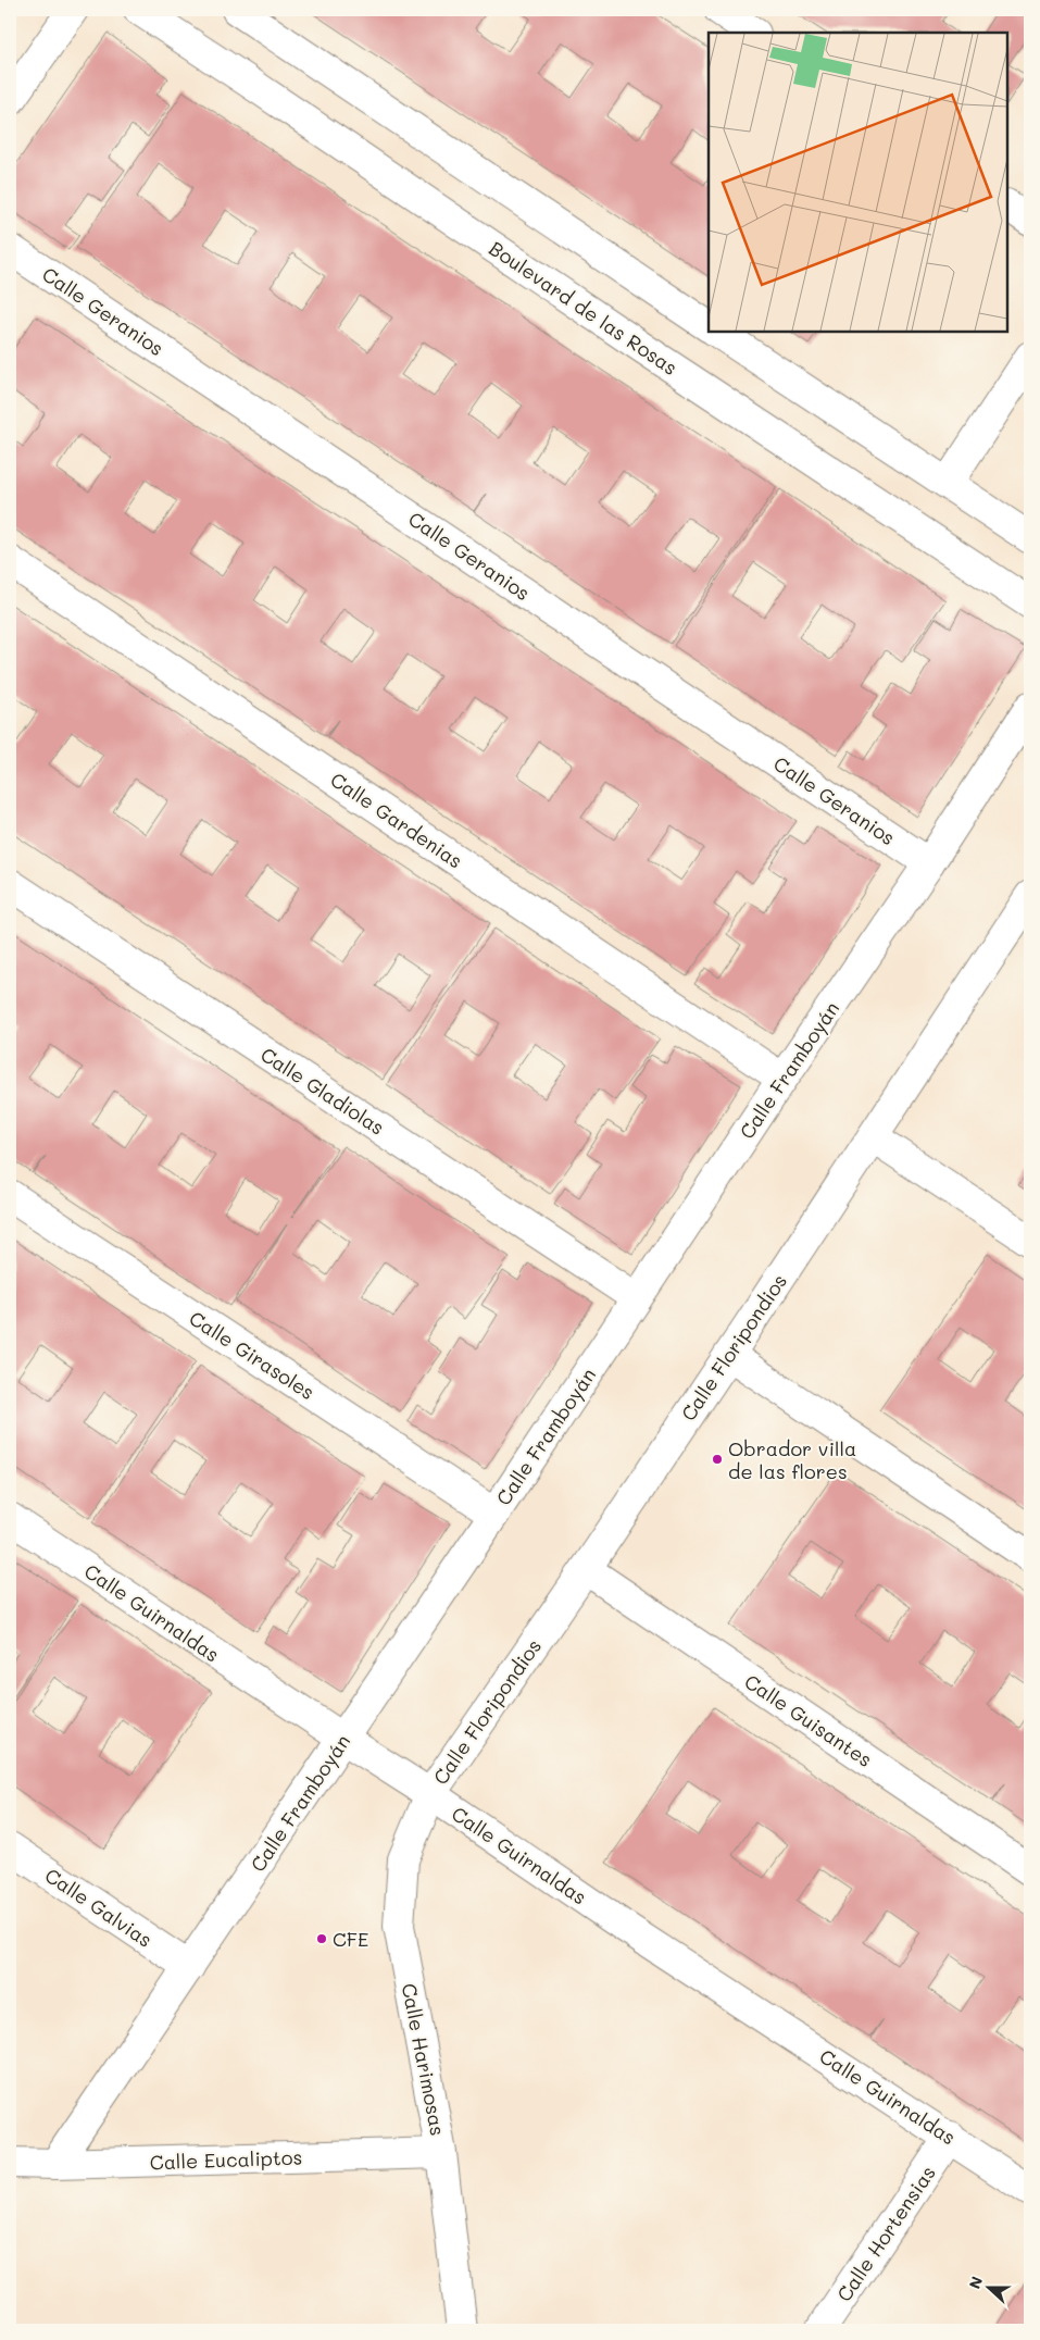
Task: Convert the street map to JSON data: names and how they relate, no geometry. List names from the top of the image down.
{
  "streets": {
    "street": [
      "Boulevard de las Rosas",
      "Calle Geranios",
      "Calle Gardenias",
      "Calle Framboyán",
      "Calle Gladiolas",
      "Calle Floripondios",
      "Calle Girasoles",
      "Calle Guirnaldas",
      "Calle Guisantes",
      "Calle Galvias",
      "Calle Harimosas",
      "Calle Eucaliptos",
      "Calle Hortensias"
    ]
  },
  "crossings": [
    ["Calle Geranios", "Calle Framboyán"],
    ["Calle Gardenias", "Calle Framboyán"],
    ["Calle Framboyán", "Calle Gladiolas"],
    ["Calle Framboyán", "Calle Girasoles"],
    ["Calle Framboyán", "Calle Guirnaldas"],
    ["Calle Framboyán", "Calle Galvias"],
    ["Calle Framboyán", "Calle Eucaliptos"],
    ["Calle Floripondios", "Calle Guirnaldas"],
    ["Calle Floripondios", "Calle Guisantes"],
    ["Calle Floripondios", "Calle Harimosas"],
    ["Calle Guirnaldas", "Calle Harimosas"],
    ["Calle Guirnaldas", "Calle Hortensias"],
    ["Calle Harimosas", "Calle Eucaliptos"]
  ],
  "places": ["Obrador villa de las flores", "CFE"],
  "north": "left"
}
